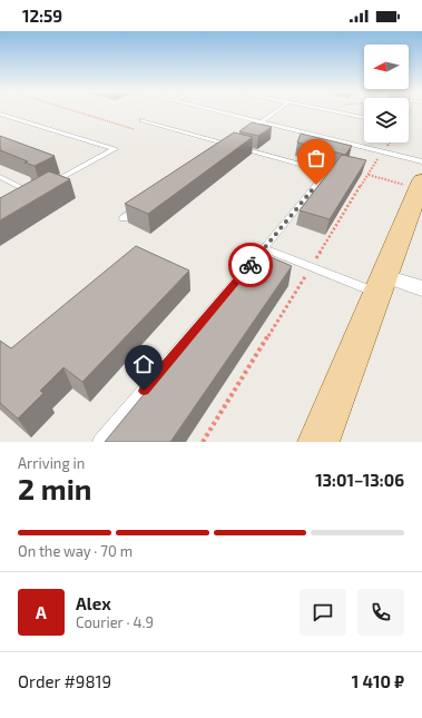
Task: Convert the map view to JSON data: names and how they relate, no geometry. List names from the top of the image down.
{
  "north": "left",
  "page": {
    "status": "12:59",
    "heading": ["2 min", "Arriving in", "13:01–13:06"],
    "panel": [
      "Alex",
      "Courier · 4.9",
      "Order #9819",
      "1 410 ₽"
    ],
    "bar": "On the way · 70 m",
    "round": "A"
  }
}
